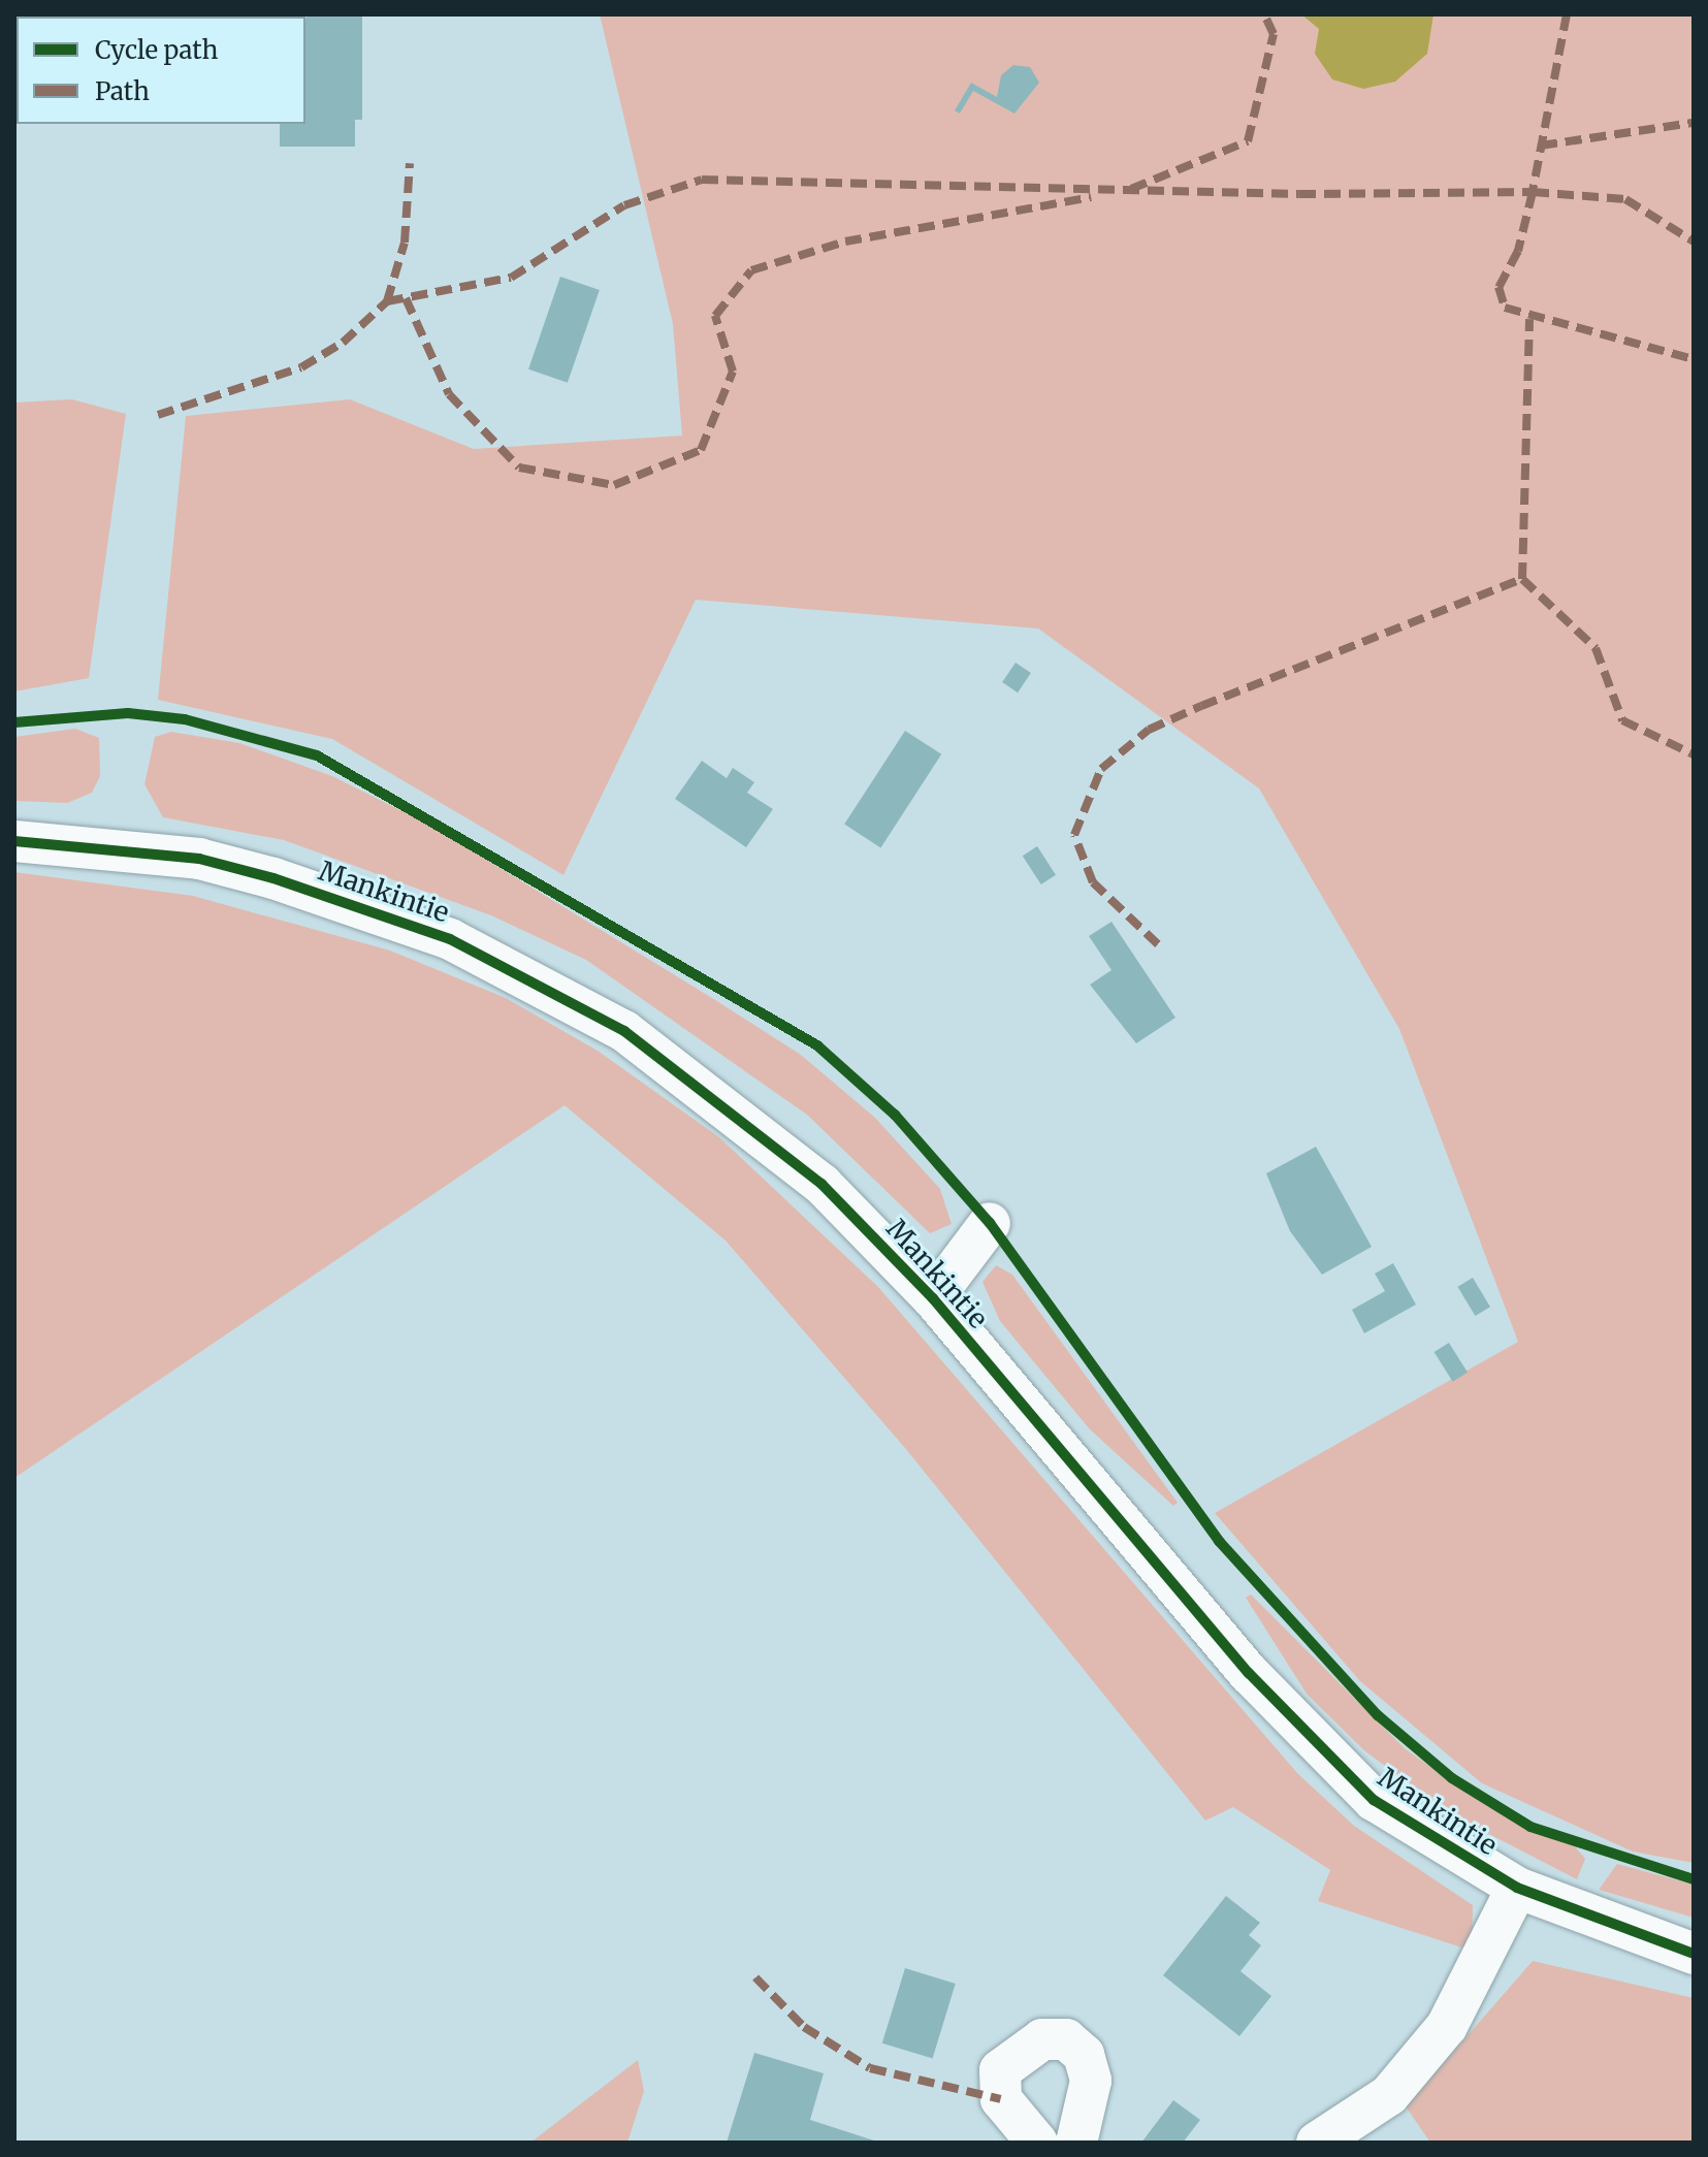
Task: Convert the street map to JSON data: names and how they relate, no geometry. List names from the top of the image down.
{
  "streets": {
    "street": ["Mankintie"]
  },
  "legend": ["Cycle path", "Path"]
}
